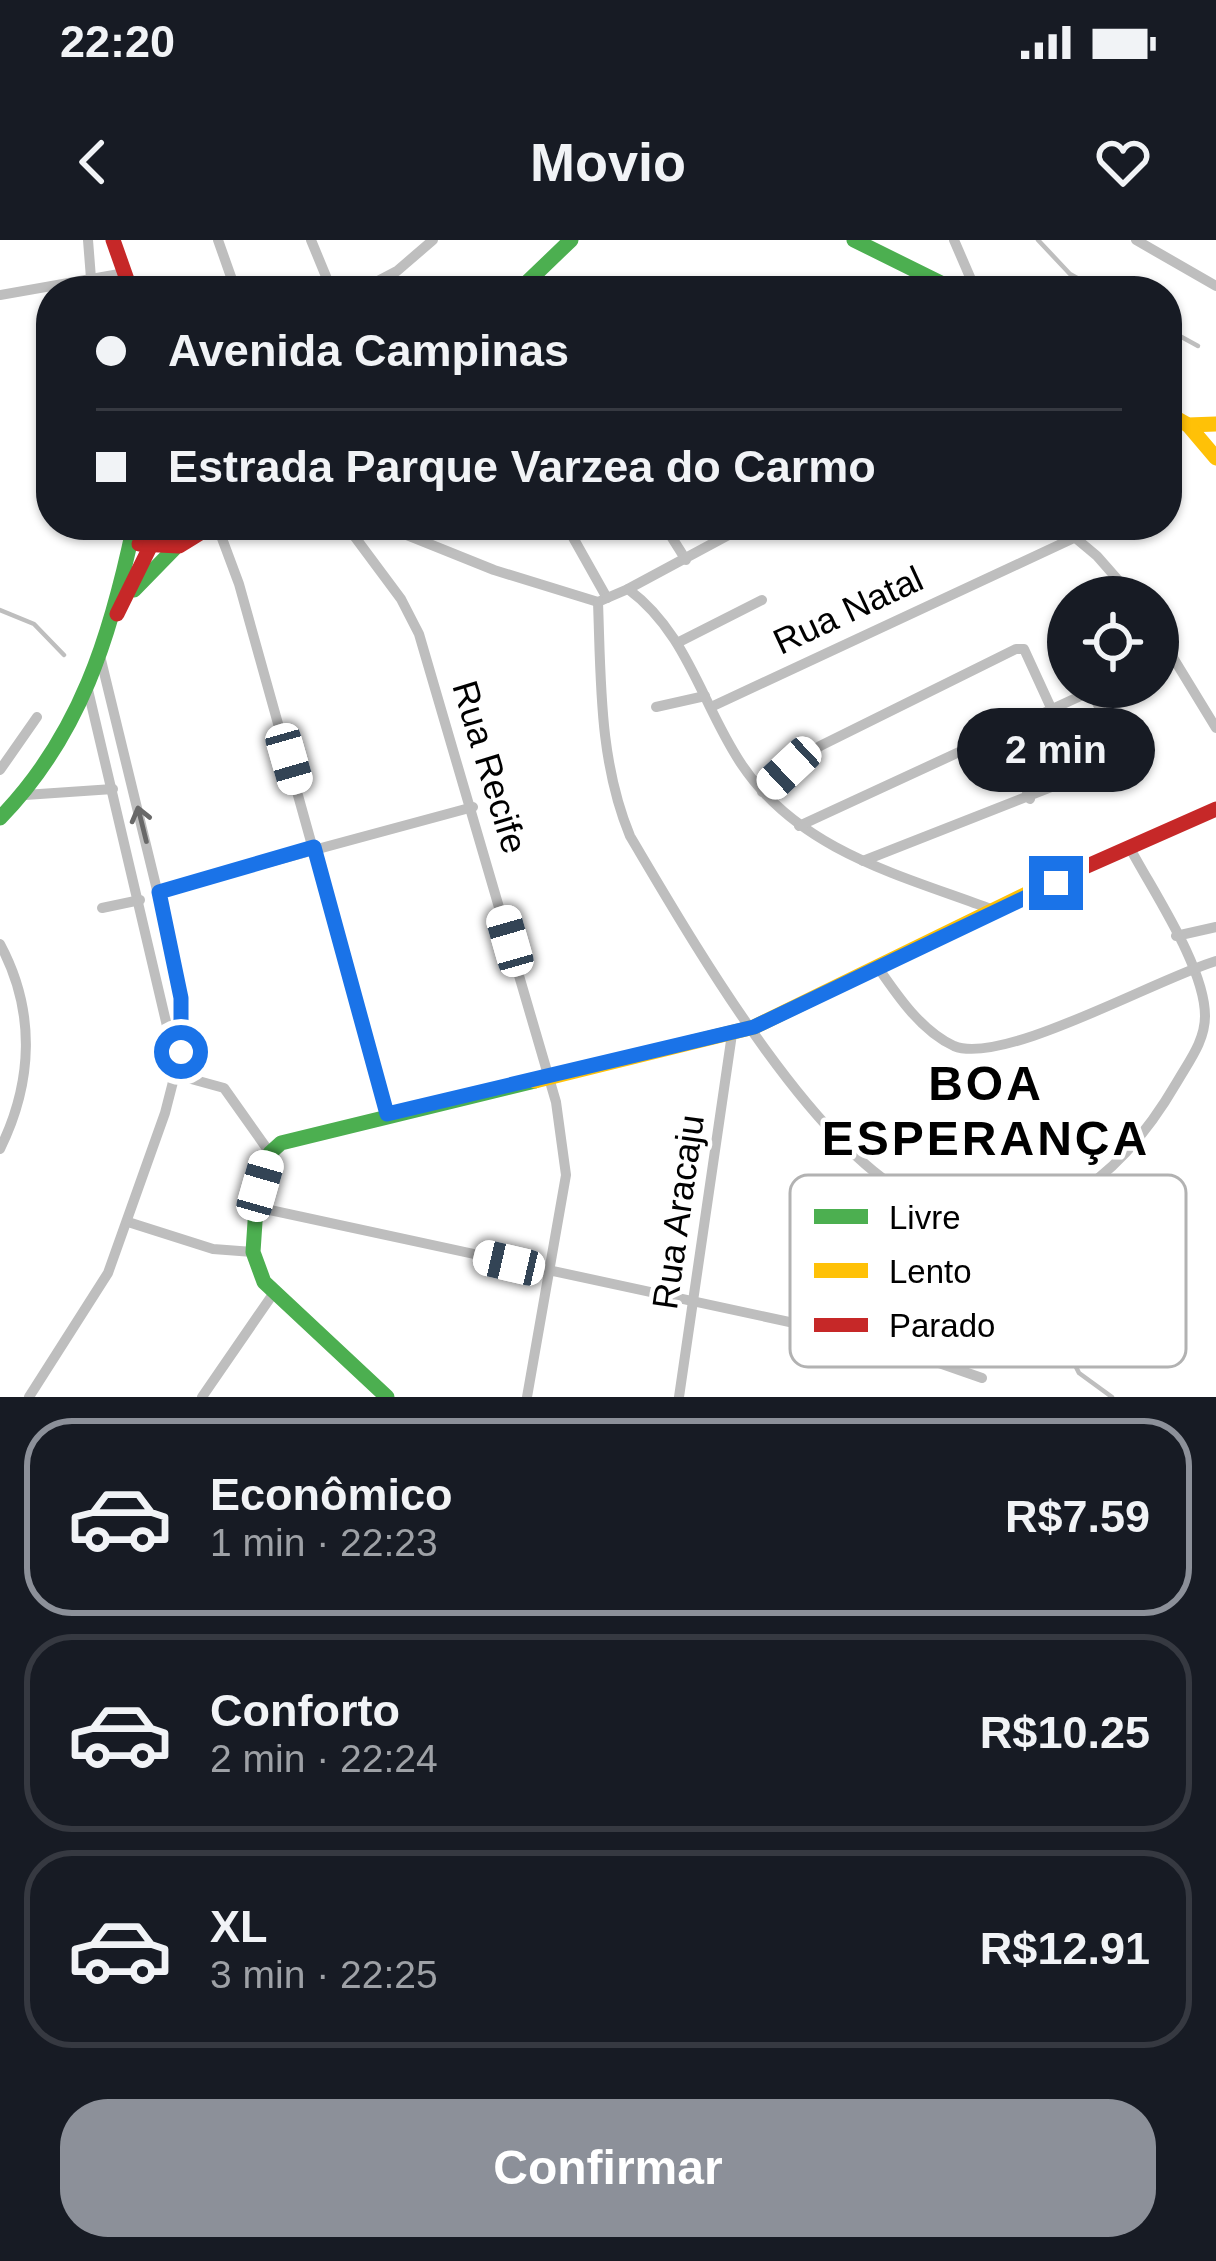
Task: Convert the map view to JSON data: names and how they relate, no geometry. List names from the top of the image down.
{
  "streets": {
    "street": ["Rua Natal", "Rua Recife", "Rua Aracaju"]
  },
  "districts": ["BOA ESPERANÇA"],
  "legend": ["Livre", "Lento", "Parado"],
  "page": {
    "status": "22:20",
    "header": "Movio",
    "banner": ["Avenida Campinas", "Estrada Parque Varzea do Carmo"],
    "bubble": "2 min",
    "list": [
      {
        "name": "Econômico",
        "note": "1 min · 22:23",
        "value": "R$7.59"
      },
      {
        "name": "Conforto",
        "note": "2 min · 22:24",
        "value": "R$10.25"
      },
      {
        "name": "XL",
        "note": "3 min · 22:25",
        "value": "R$12.91"
      }
    ],
    "buttons": "Confirmar"
  }
}
